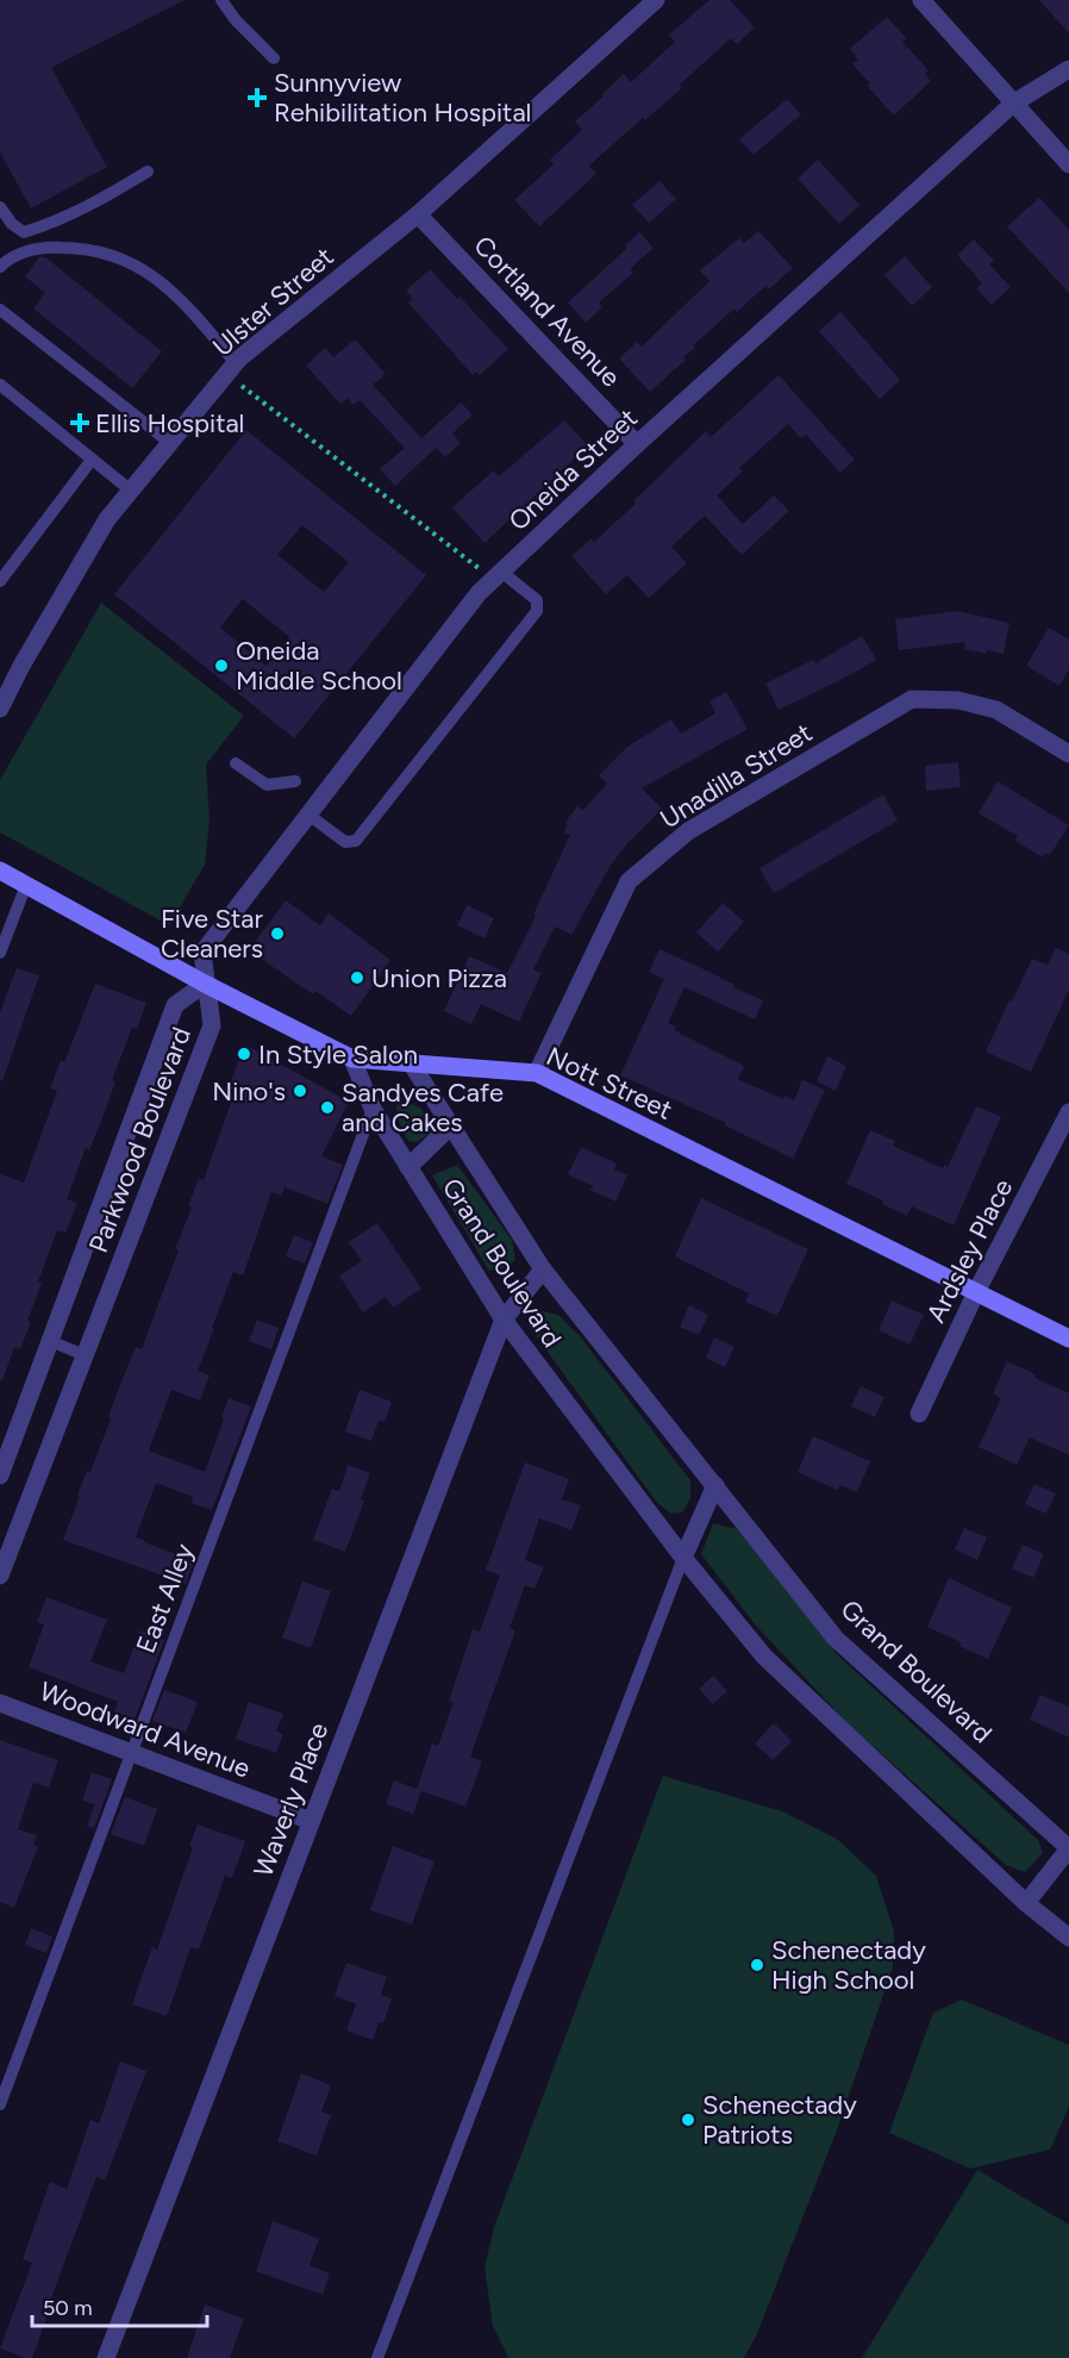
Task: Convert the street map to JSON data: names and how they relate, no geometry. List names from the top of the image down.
{
  "streets": {
    "main road": ["Nott Street"],
    "street": [
      "Ulster Street",
      "Cortland Avenue",
      "Oneida Street",
      "Unadilla Street",
      "Parkwood Boulevard",
      "Ardsley Place",
      "Grand Boulevard",
      "Woodward Avenue",
      "Waverly Place"
    ],
    "lane": ["East Alley"]
  },
  "crossings": [
    ["Ulster Street", "Cortland Avenue"],
    ["Cortland Avenue", "Oneida Street"],
    ["Oneida Street", "Nott Street"],
    ["Oneida Street", "Parkwood Boulevard"],
    ["Unadilla Street", "Nott Street"],
    ["Nott Street", "Parkwood Boulevard"],
    ["Nott Street", "Ardsley Place"],
    ["Nott Street", "Grand Boulevard"],
    ["Grand Boulevard", "East Alley"],
    ["Grand Boulevard", "Waverly Place"],
    ["East Alley", "Woodward Avenue"],
    ["Woodward Avenue", "Waverly Place"]
  ],
  "places": {
    "health": ["Sunnyview Rehibilitation Hospital", "Ellis Hospital"],
    "other": [
      "Oneida Middle School",
      "Five Star Cleaners",
      "Union Pizza",
      "In Style Salon",
      "Nino's",
      "Sandyes Cafe and Cakes",
      "Schenectady High School",
      "Schenectady Patriots"
    ]
  },
  "scale_bar": "50 m"
}
